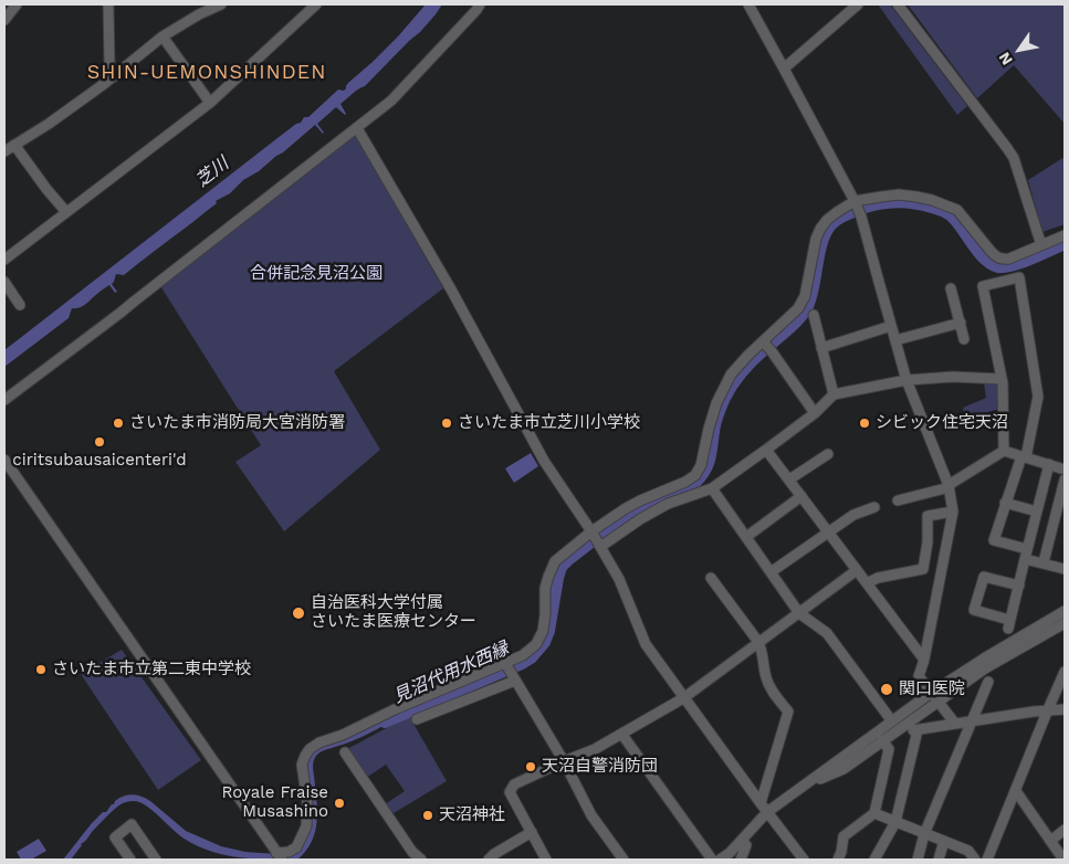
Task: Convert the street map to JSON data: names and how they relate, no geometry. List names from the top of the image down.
{
  "districts": ["SHIN-UEMONSHINDEN"],
  "water": ["芝川", "見沼代用水西縁"],
  "parks": ["合併記念見沼公園"],
  "places": [
    "さいたま市消防局大宮消防署",
    "さいたま市立芝川小学校",
    "シビック住宅天沼",
    "ciritsubausaicenteri'd",
    "自治医科大学付属 さいたま医療センター",
    "さいたま市立第二東中学校",
    "関口医院",
    "天沼自警消防団",
    "Royale Fraise Musashino",
    "天沼神社"
  ],
  "north": "bottom left"
}
